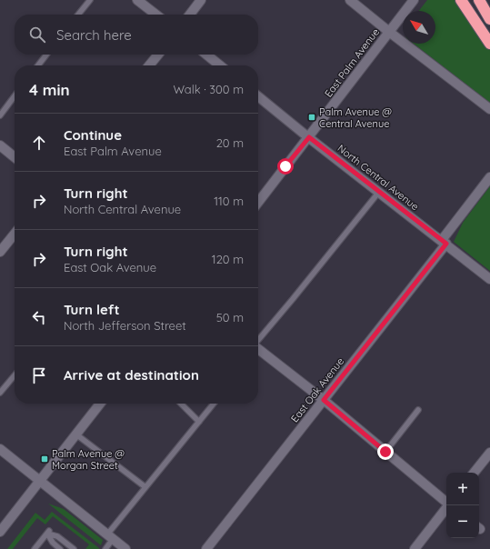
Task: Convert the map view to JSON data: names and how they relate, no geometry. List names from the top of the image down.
{
  "streets": {
    "street": ["East Palm Avenue", "North Central Avenue", "East Oak Avenue"]
  },
  "crossings": [
    ["East Palm Avenue", "North Central Avenue"],
    ["North Central Avenue", "East Oak Avenue"]
  ],
  "places": {
    "transit": ["Palm Avenue @ Central Avenue", "Palm Avenue @ Morgan Street"]
  },
  "north": "top left",
  "page": {
    "search": "Search here",
    "heading": ["4 min", "Walk · 300 m"],
    "list": [
      ["Continue", "East Palm Avenue", "20 m"],
      ["Turn right", "North Central Avenue", "110 m"],
      ["Turn right", "East Oak Avenue", "120 m"],
      ["Turn left", "North Jefferson Street", "50 m"],
      "Arrive at destination"
    ],
    "map_buttons": ["+", "−"]
  }
}
